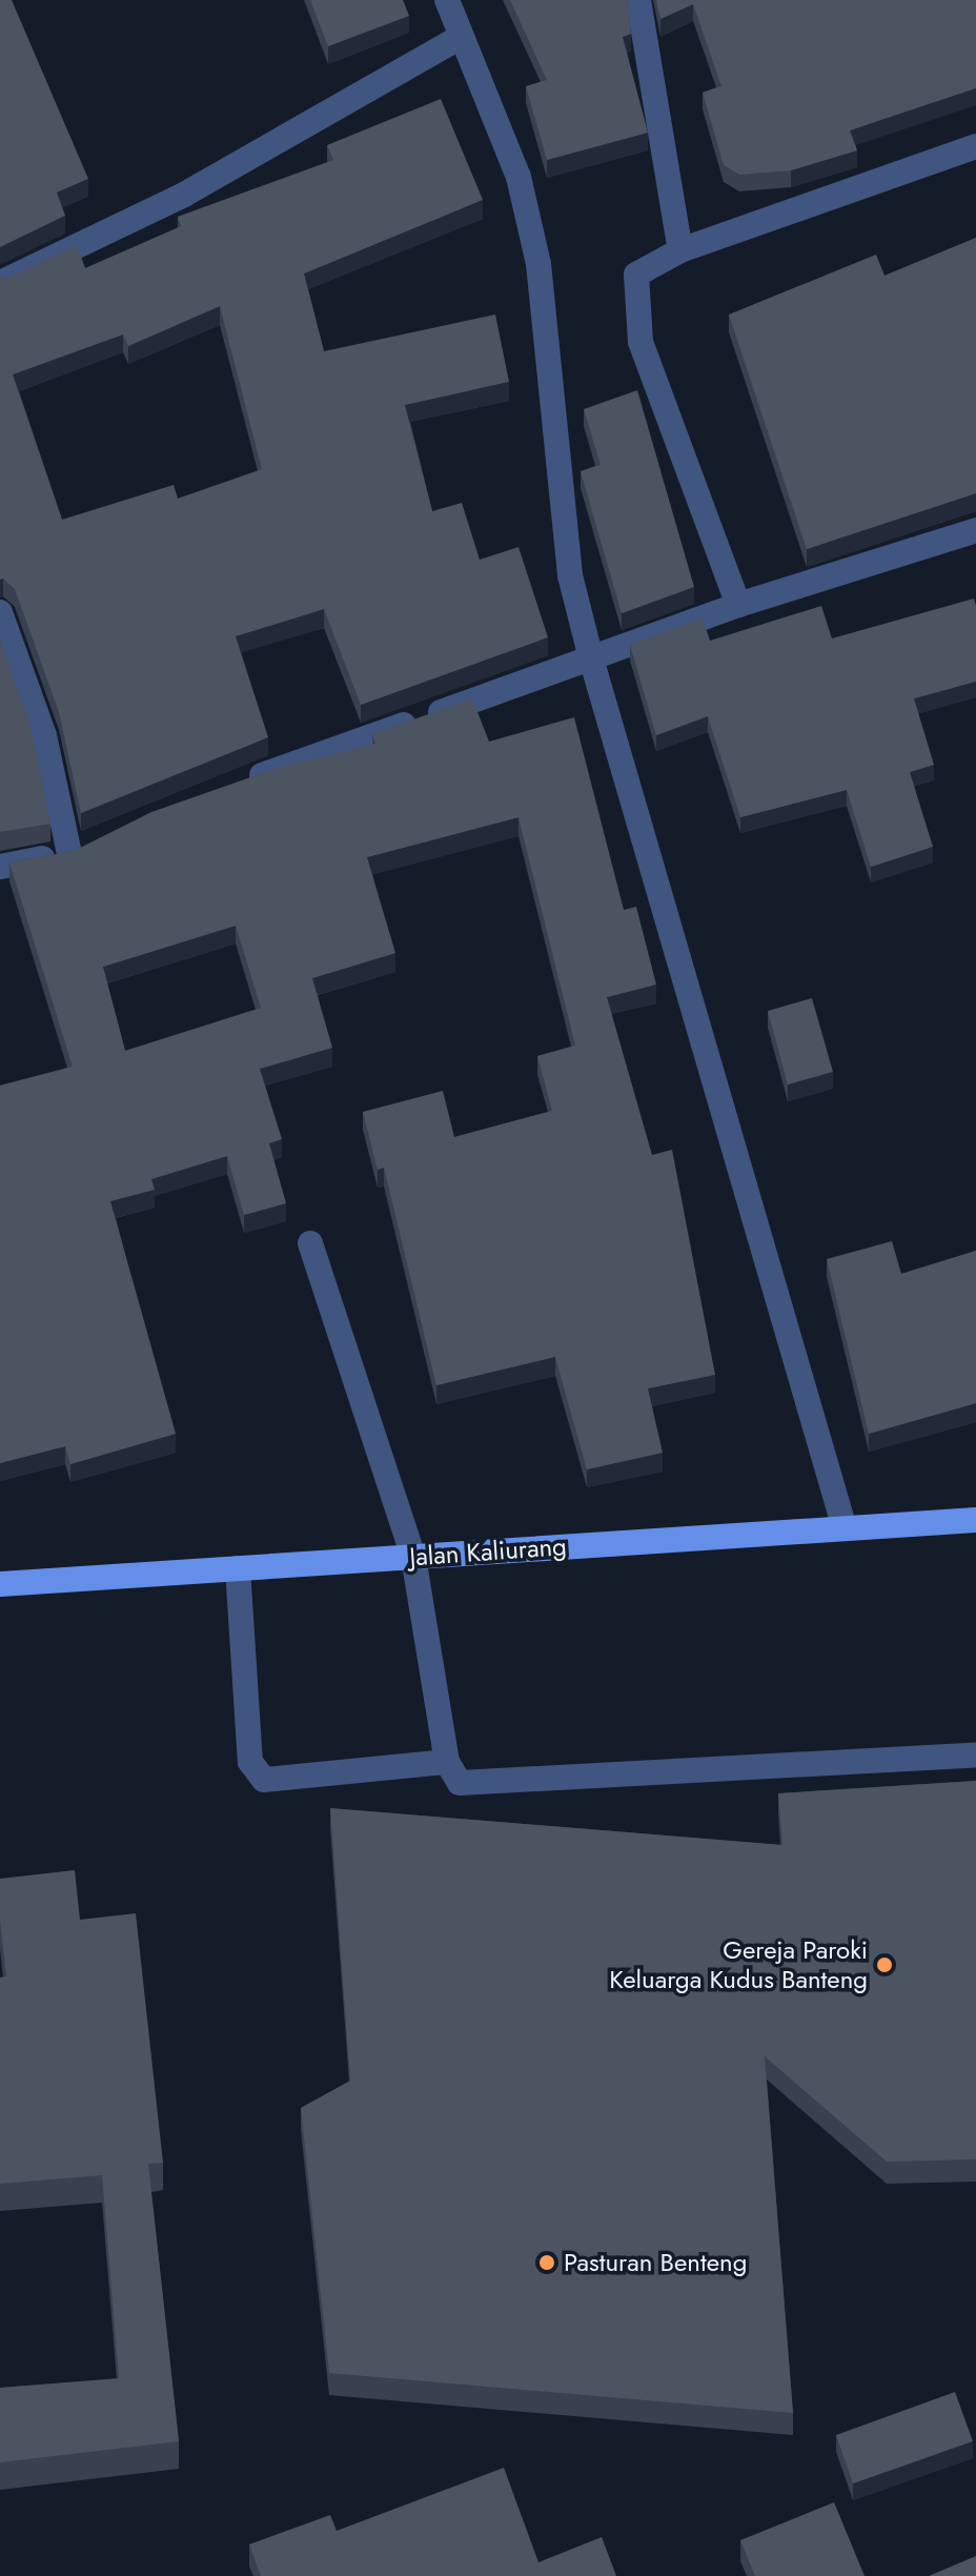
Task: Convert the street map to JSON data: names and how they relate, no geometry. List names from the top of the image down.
{
  "streets": {
    "main road": ["Jalan Kaliurang"]
  },
  "places": ["Gereja Paroki Keluarga Kudus Banteng", "Pasturan Benteng"]
}
